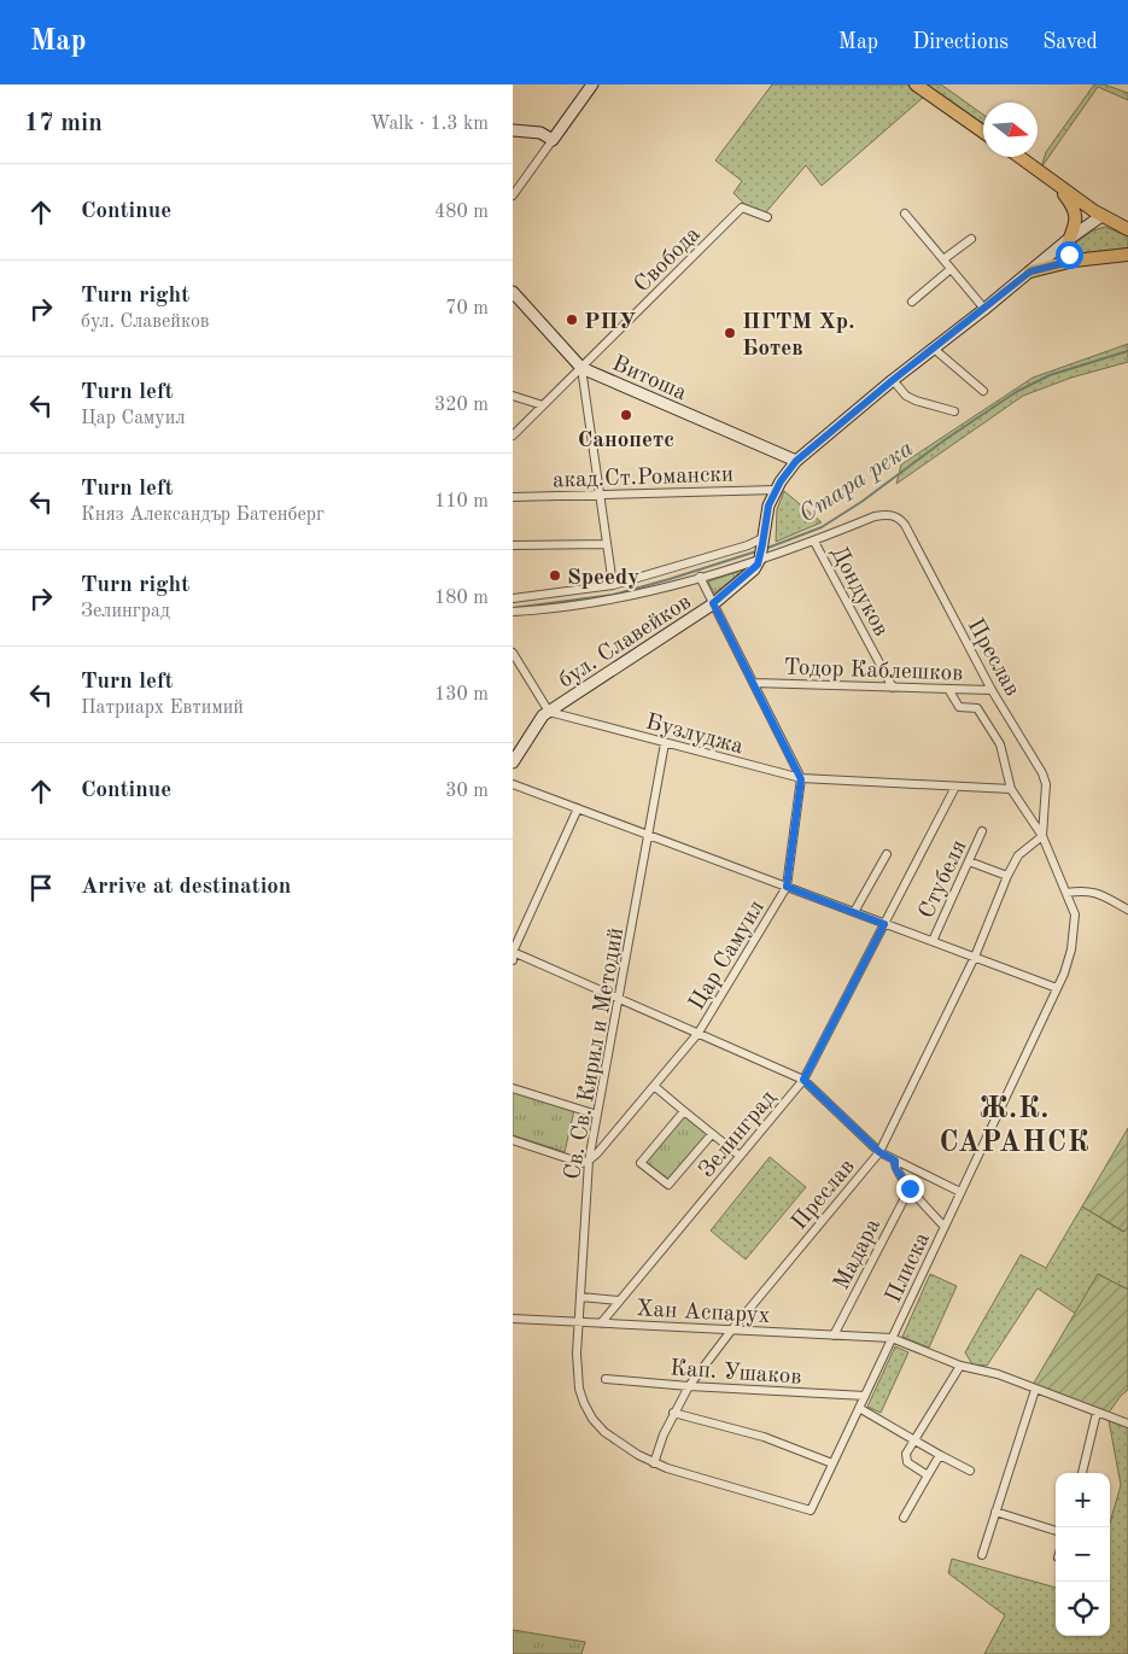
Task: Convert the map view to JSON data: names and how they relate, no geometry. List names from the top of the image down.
{
  "streets": {
    "street": [
      "Свобода",
      "Витоша",
      "акад.Ст.Романски",
      "Дондуков",
      "бул. Славейков",
      "Преслав",
      "Тодор Каблешков",
      "Бузлуджа",
      "Стубеля",
      "Цар Самуил",
      "Св. Св. Кирил и Методий",
      "Зелинград",
      "Мадара",
      "Плиска",
      "Хан Аспарух",
      "Кап. Ушаков"
    ]
  },
  "crossings": [
    ["Свобода", "Витоша"],
    ["Дондуков", "Преслав"],
    ["Дондуков", "Тодор Каблешков"],
    ["бул. Славейков", "Бузлуджа"],
    ["Преслав", "Тодор Каблешков"],
    ["Преслав", "Бузлуджа"],
    ["Преслав", "Св. Св. Кирил и Методий"],
    ["Преслав", "Плиска"],
    ["Преслав", "Хан Аспарух"],
    ["Преслав", "Кап. Ушаков"],
    ["Бузлуджа", "Цар Самуил"],
    ["Бузлуджа", "Св. Св. Кирил и Методий"],
    ["Бузлуджа", "Зелинград"],
    ["Бузлуджа", "Плиска"],
    ["Цар Самуил", "Св. Св. Кирил и Методий"],
    ["Св. Св. Кирил и Методий", "Плиска"],
    ["Св. Св. Кирил и Методий", "Хан Аспарух"],
    ["Зелинград", "Хан Аспарух"],
    ["Мадара", "Хан Аспарух"],
    ["Плиска", "Хан Аспарух"],
    ["Плиска", "Кап. Ушаков"]
  ],
  "districts": ["Ж.К. САРАНСК"],
  "water": ["Стара река"],
  "places": [
    "РПУ",
    "ПГТМ Хр. Ботев",
    "Санопетс",
    "Speedy"
  ],
  "north": "right",
  "page": {
    "header": "Map",
    "nav": ["Map", "Directions", "Saved"],
    "heading": ["17 min", "Walk · 1.3 km"],
    "list": [
      ["Continue", "480 m"],
      ["Turn right", "бул. Славейков", "70 m"],
      ["Turn left", "Цар Самуил", "320 m"],
      ["Turn left", "Княз Александър Батенберг", "110 m"],
      ["Turn right", "Зелинград", "180 m"],
      ["Turn left", "Патриарх Евтимий", "130 m"],
      ["Continue", "30 m"],
      "Arrive at destination"
    ],
    "map_buttons": ["+", "−"]
  }
}
